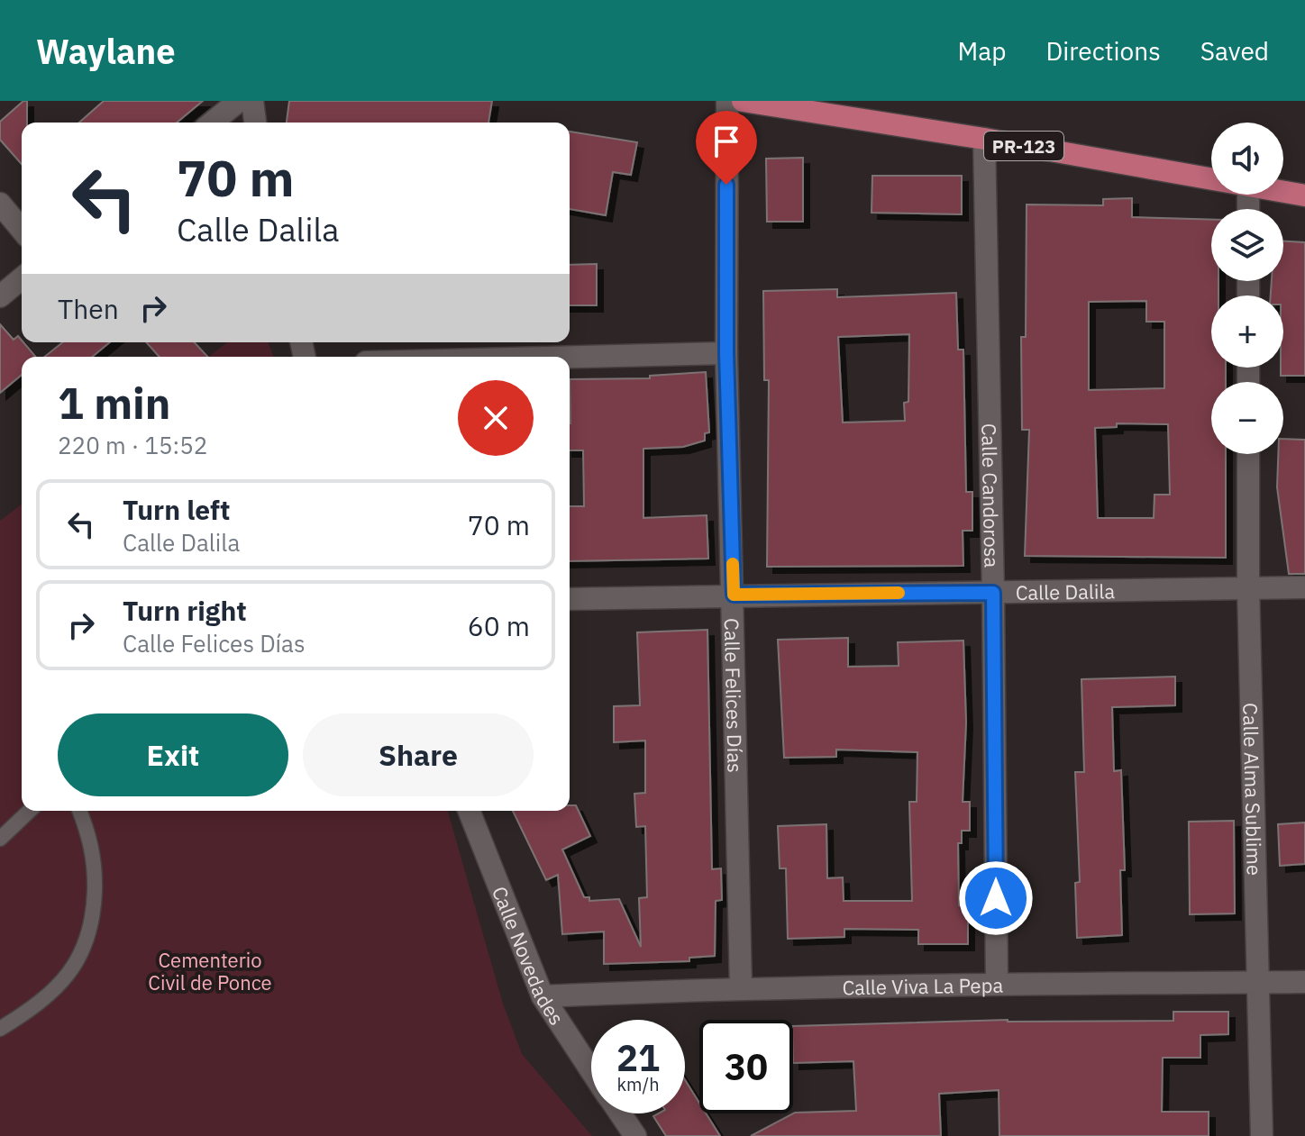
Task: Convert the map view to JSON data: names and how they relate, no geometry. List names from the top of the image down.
{
  "streets": {
    "main road": ["PR-123"],
    "street": [
      "Calle Candorosa",
      "Calle Dalila",
      "Calle Felices Días",
      "Calle Alma Sublime",
      "Calle Novedades",
      "Calle Viva La Pepa"
    ]
  },
  "crossings": [
    ["PR-123", "Calle Candorosa"],
    ["Calle Candorosa", "Calle Dalila"],
    ["Calle Candorosa", "Calle Viva La Pepa"],
    ["Calle Dalila", "Calle Felices Días"],
    ["Calle Dalila", "Calle Alma Sublime"],
    ["Calle Felices Días", "Calle Viva La Pepa"],
    ["Calle Alma Sublime", "Calle Viva La Pepa"],
    ["Calle Novedades", "Calle Viva La Pepa"]
  ],
  "parks": ["Cementerio Civil de Ponce"],
  "page": {
    "header": "Waylane",
    "nav": ["Map", "Directions", "Saved"],
    "map_buttons": ["+", "−"],
    "turn": ["70 m", "Calle Dalila"],
    "then": "Then",
    "heading": ["1 min", "220 m · 15:52"],
    "list": [
      {
        "name": "Turn left",
        "note": "Calle Dalila",
        "value": "70 m"
      },
      {
        "name": "Turn right",
        "note": "Calle Felices Días",
        "value": "60 m"
      }
    ],
    "buttons": ["Exit", "Share"],
    "speed": "21 km/h",
    "limit": "30"
  }
}
